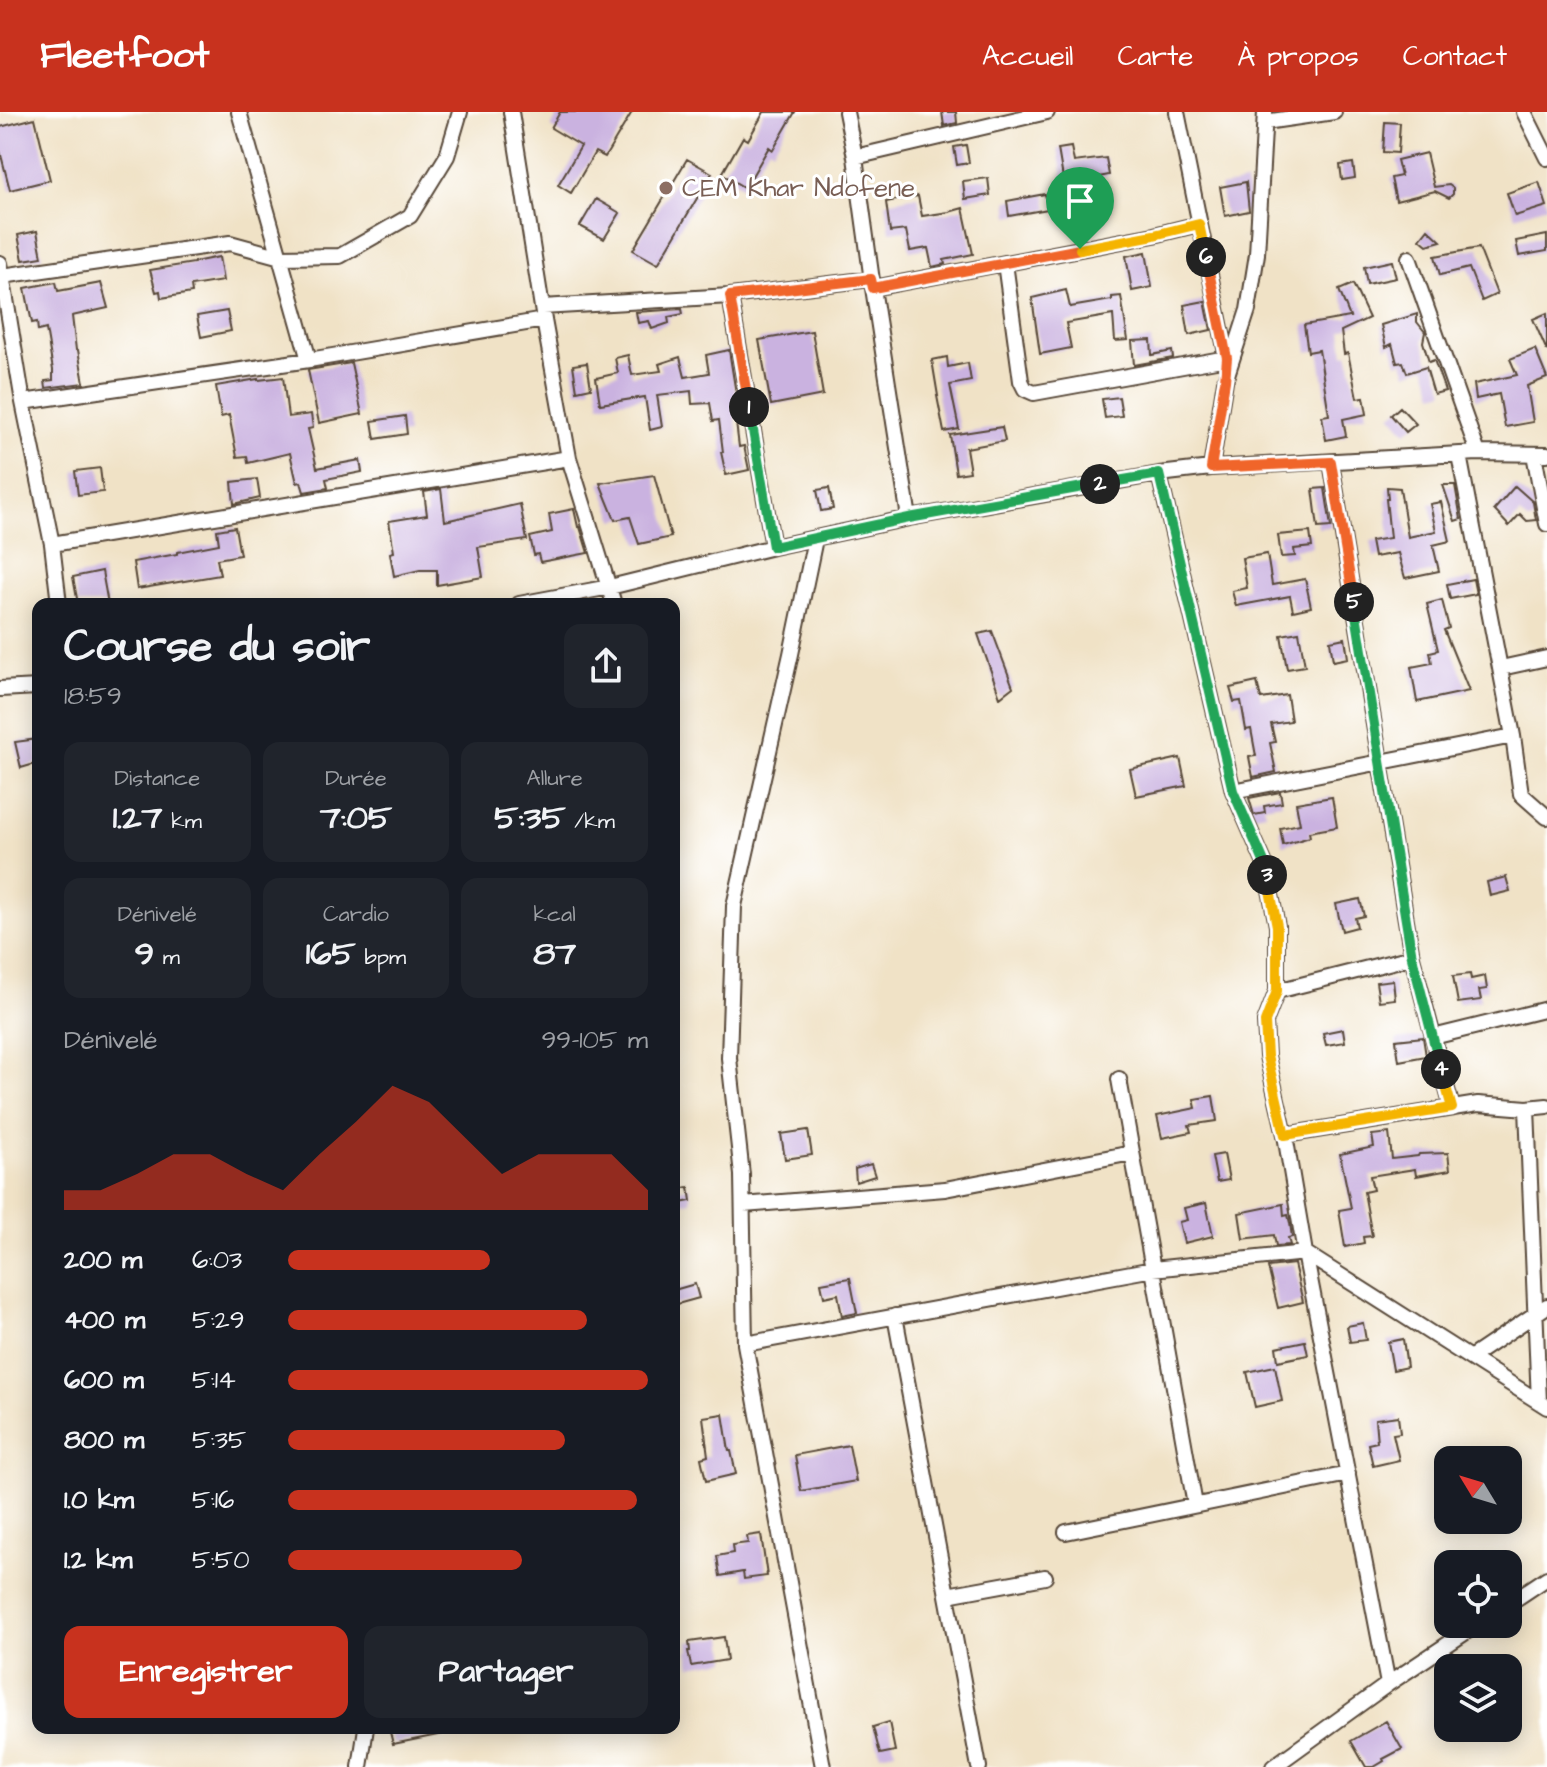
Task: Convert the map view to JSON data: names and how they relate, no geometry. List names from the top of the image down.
{
  "places": ["CEM Khar Ndofene"],
  "north": "top left",
  "page": {
    "header": "Fleetfoot",
    "nav": [
      "Accueil",
      "Carte",
      "À propos",
      "Contact"
    ],
    "pins": [
      "6",
      "1",
      "2",
      "5",
      "3",
      "4"
    ],
    "heading": ["Course du soir", "18:59"],
    "stats": [
      ["Distance", "1.27 km"],
      ["Durée", "7:05"],
      ["Allure", "5:35 /km"],
      ["Dénivelé", "9 m"],
      ["Cardio", "165 bpm"],
      ["kcal", "87"]
    ],
    "chart": ["Dénivelé", "99–105 m"],
    "list": [
      {
        "name": "200 m",
        "note": "6:03"
      },
      {
        "name": "400 m",
        "note": "5:29"
      },
      {
        "name": "600 m",
        "note": "5:14"
      },
      {
        "name": "800 m",
        "note": "5:35"
      },
      {
        "name": "1.0 km",
        "note": "5:16"
      },
      {
        "name": "1.2 km",
        "note": "5:50"
      }
    ],
    "buttons": ["Enregistrer", "Partager"]
  }
}
